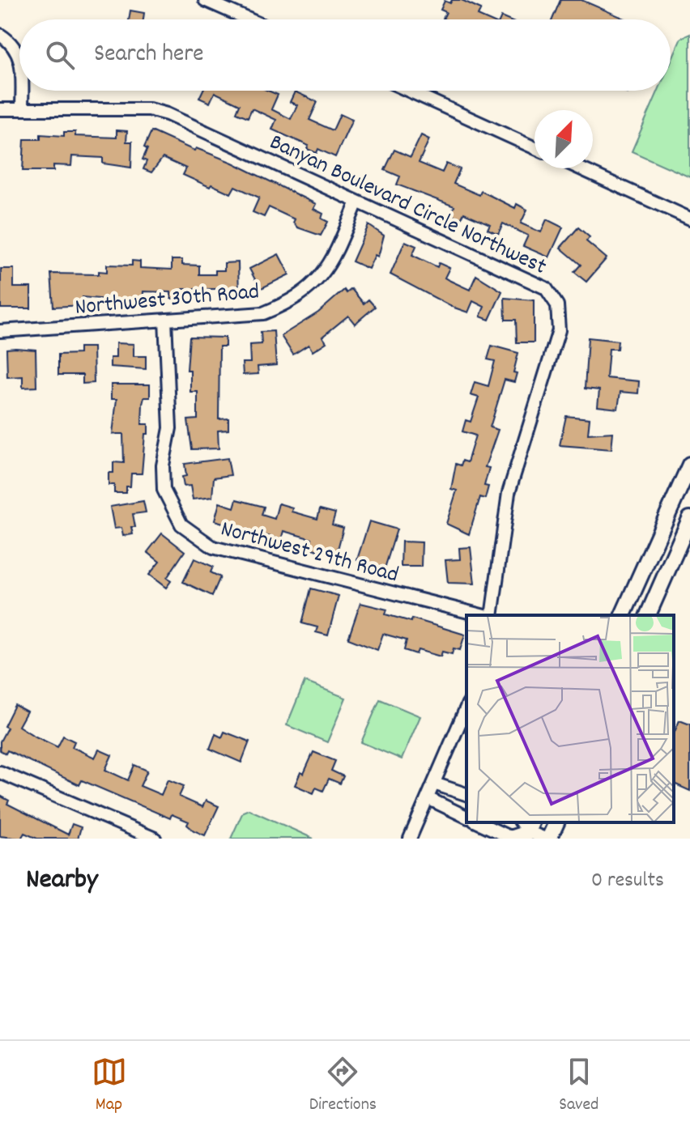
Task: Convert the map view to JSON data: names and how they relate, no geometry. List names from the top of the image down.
{
  "streets": {
    "street": ["Banyan Boulevard Circle Northwest", "Northwest 30th Road", "Northwest 29th Road"]
  },
  "crossings": [
    ["Banyan Boulevard Circle Northwest", "Northwest 30th Road"],
    ["Northwest 30th Road", "Northwest 29th Road"]
  ],
  "north": "top right",
  "page": {
    "search": "Search here",
    "heading": ["Nearby", "0 results"],
    "nav": ["Map", "Directions", "Saved"]
  }
}
